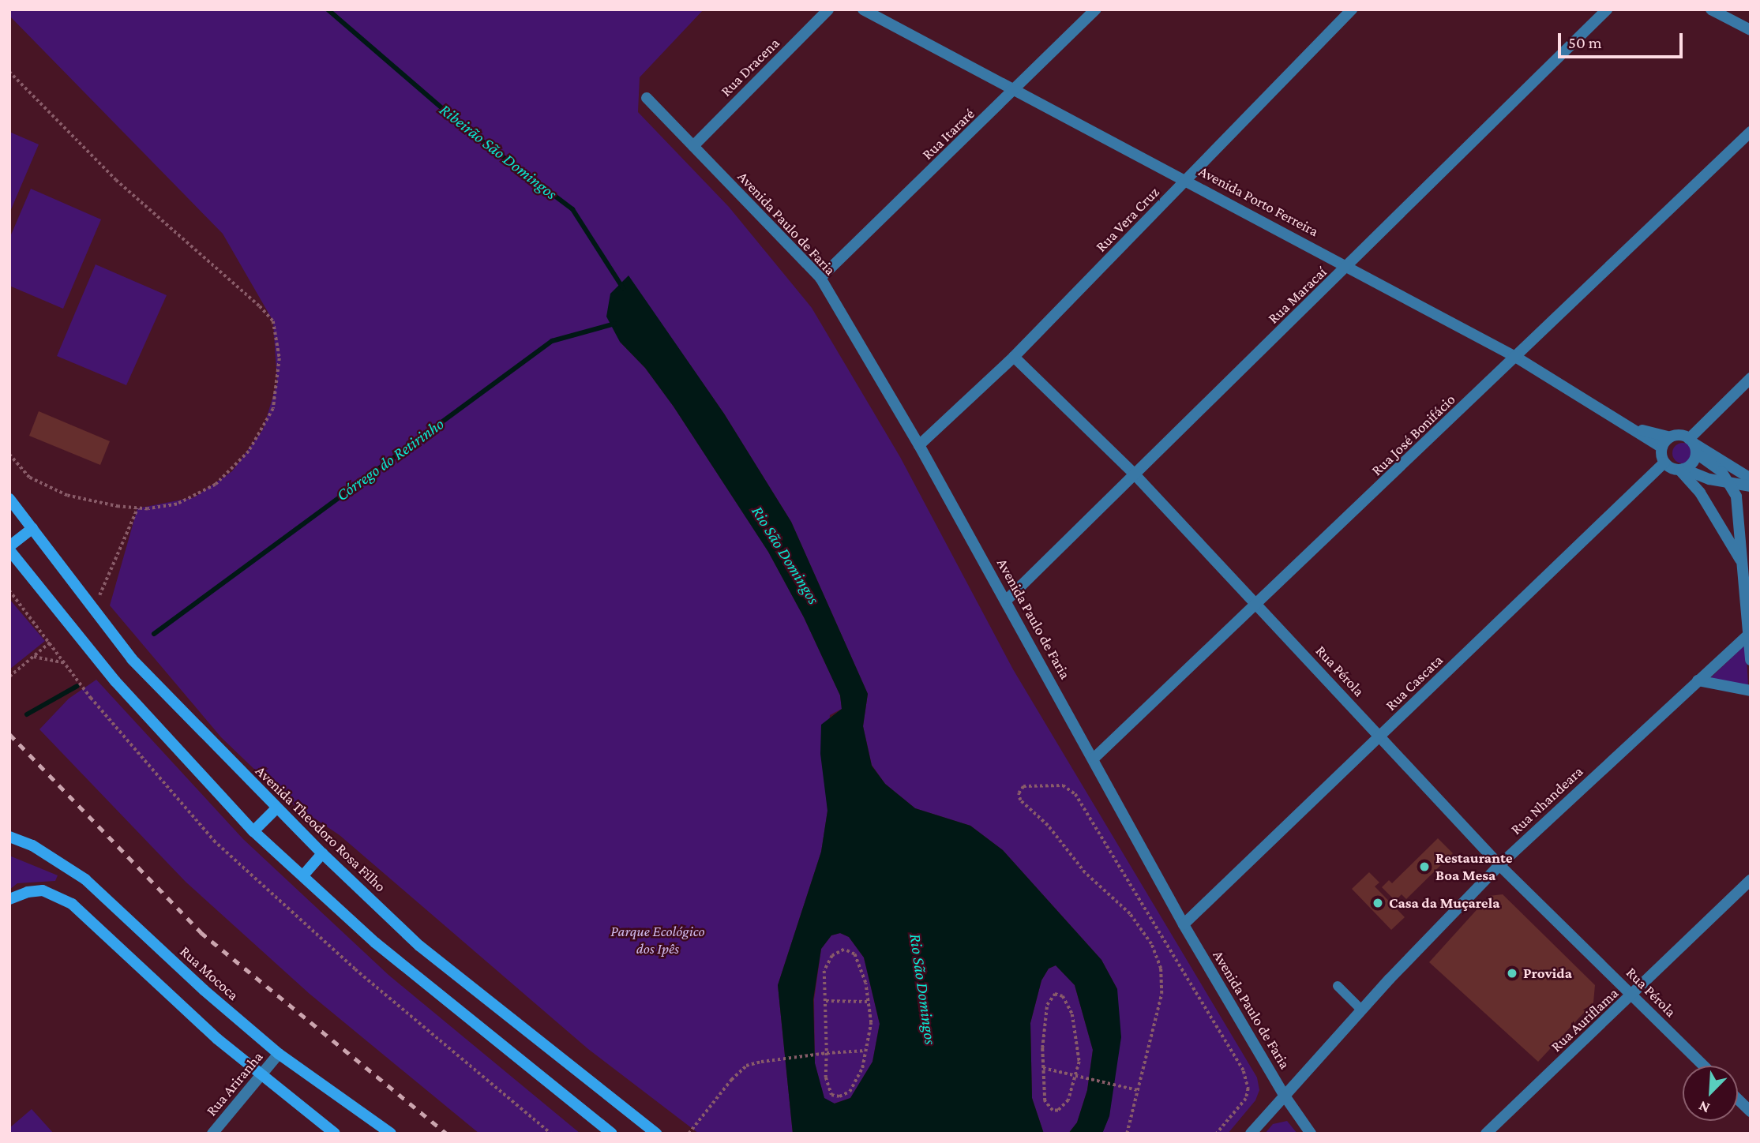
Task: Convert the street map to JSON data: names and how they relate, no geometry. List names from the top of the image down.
{
  "streets": {
    "main road": ["Avenida Theodoro Rosa Filho", "Rua Mococa"],
    "street": [
      "Rua Dracena",
      "Rua Itararé",
      "Avenida Porto Ferreira",
      "Rua Vera Cruz",
      "Avenida Paulo de Faria",
      "Rua Maracaí",
      "Rua José Bonifácio",
      "Rua Pérola",
      "Rua Cascata",
      "Rua Nhandeara",
      "Rua Auriflama",
      "Rua Ariranha"
    ]
  },
  "crossings": [
    ["Rua Dracena", "Avenida Paulo de Faria"],
    ["Rua Itararé", "Avenida Porto Ferreira"],
    ["Rua Itararé", "Avenida Paulo de Faria"],
    ["Avenida Porto Ferreira", "Rua Vera Cruz"],
    ["Avenida Porto Ferreira", "Rua Maracaí"],
    ["Avenida Porto Ferreira", "Rua José Bonifácio"],
    ["Avenida Porto Ferreira", "Rua Cascata"],
    ["Rua Vera Cruz", "Avenida Paulo de Faria"],
    ["Rua Vera Cruz", "Rua Pérola"],
    ["Avenida Paulo de Faria", "Rua Maracaí"],
    ["Avenida Paulo de Faria", "Rua José Bonifácio"],
    ["Avenida Paulo de Faria", "Rua Cascata"],
    ["Avenida Paulo de Faria", "Rua Nhandeara"],
    ["Rua Maracaí", "Rua Pérola"],
    ["Rua José Bonifácio", "Rua Pérola"],
    ["Rua Pérola", "Rua Cascata"],
    ["Rua Pérola", "Rua Nhandeara"],
    ["Rua Pérola", "Rua Auriflama"],
    ["Rua Mococa", "Rua Ariranha"]
  ],
  "water": ["Ribeirão São Domingos", "Córrego do Retirinho", "Rio São Domingos"],
  "parks": ["Parque Ecológico dos Ipês"],
  "places": ["Restaurante Boa Mesa", "Casa da Muçarela", "Provida"],
  "scale_bar": "50 m",
  "north": "bottom left"
}
